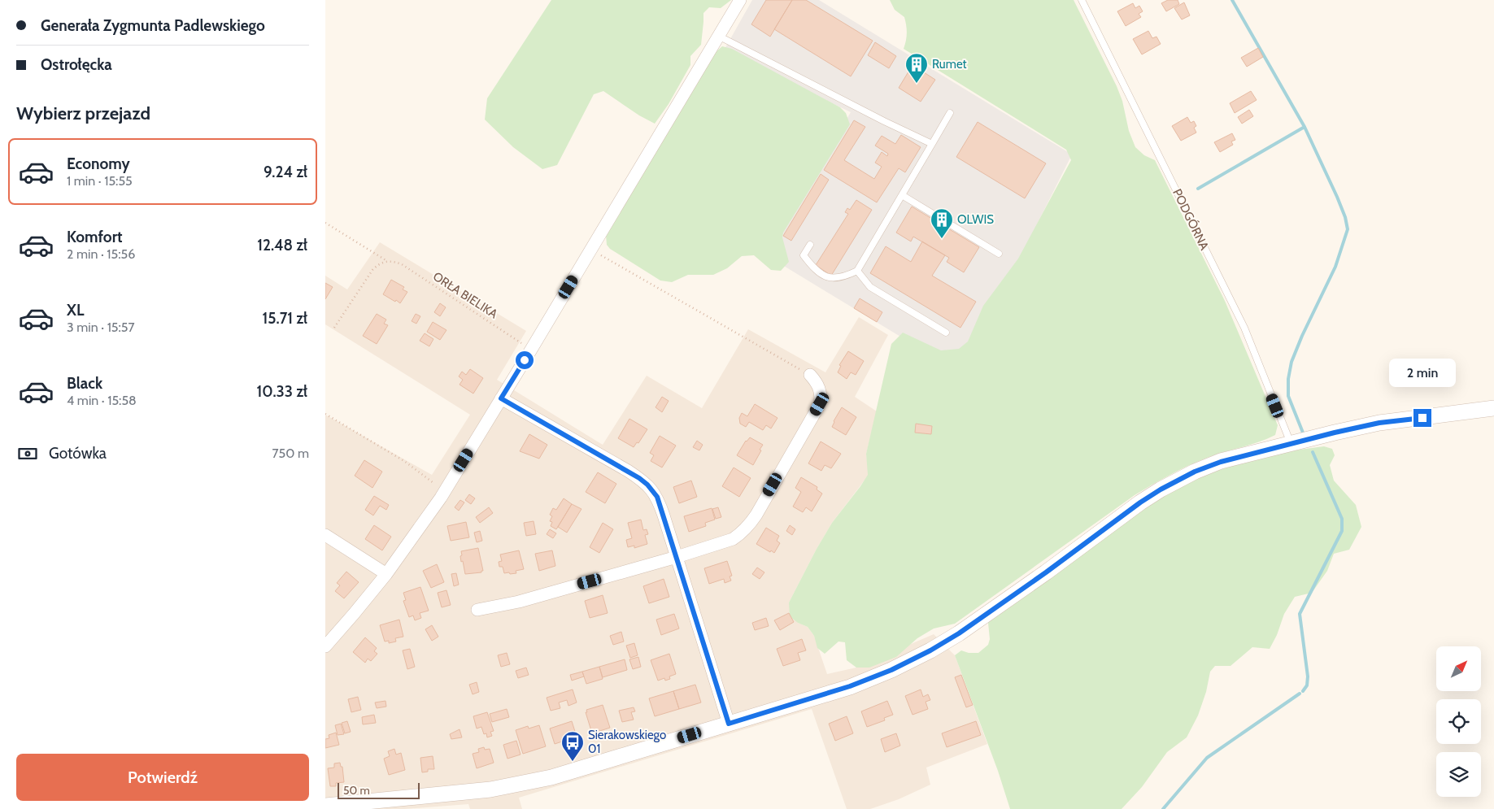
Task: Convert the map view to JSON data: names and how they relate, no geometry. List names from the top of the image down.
{
  "streets": {
    "lane": ["PODGÓRNA"],
    "path": ["ORŁA BIELIKA"]
  },
  "places": {
    "building": ["Rumet", "OLWIS"],
    "bus stop": ["Sierakowskiego 01"]
  },
  "scale_bar": "50 m",
  "north": "top right",
  "page": {
    "banner": ["Generała Zygmunta Padlewskiego", "Ostrołęcka"],
    "heading": "Wybierz przejazd",
    "list": [
      {
        "name": "Economy",
        "note": "1 min · 15:55",
        "value": "9.24 zł"
      },
      {
        "name": "Komfort",
        "note": "2 min · 15:56",
        "value": "12.48 zł"
      },
      {
        "name": "XL",
        "note": "3 min · 15:57",
        "value": "15.71 zł"
      },
      {
        "name": "Black",
        "note": "4 min · 15:58",
        "value": "10.33 zł"
      }
    ],
    "bubble": "2 min",
    "pay": ["Gotówka", "750 m"],
    "buttons": "Potwierdź",
    "scale": "50 m"
  }
}
